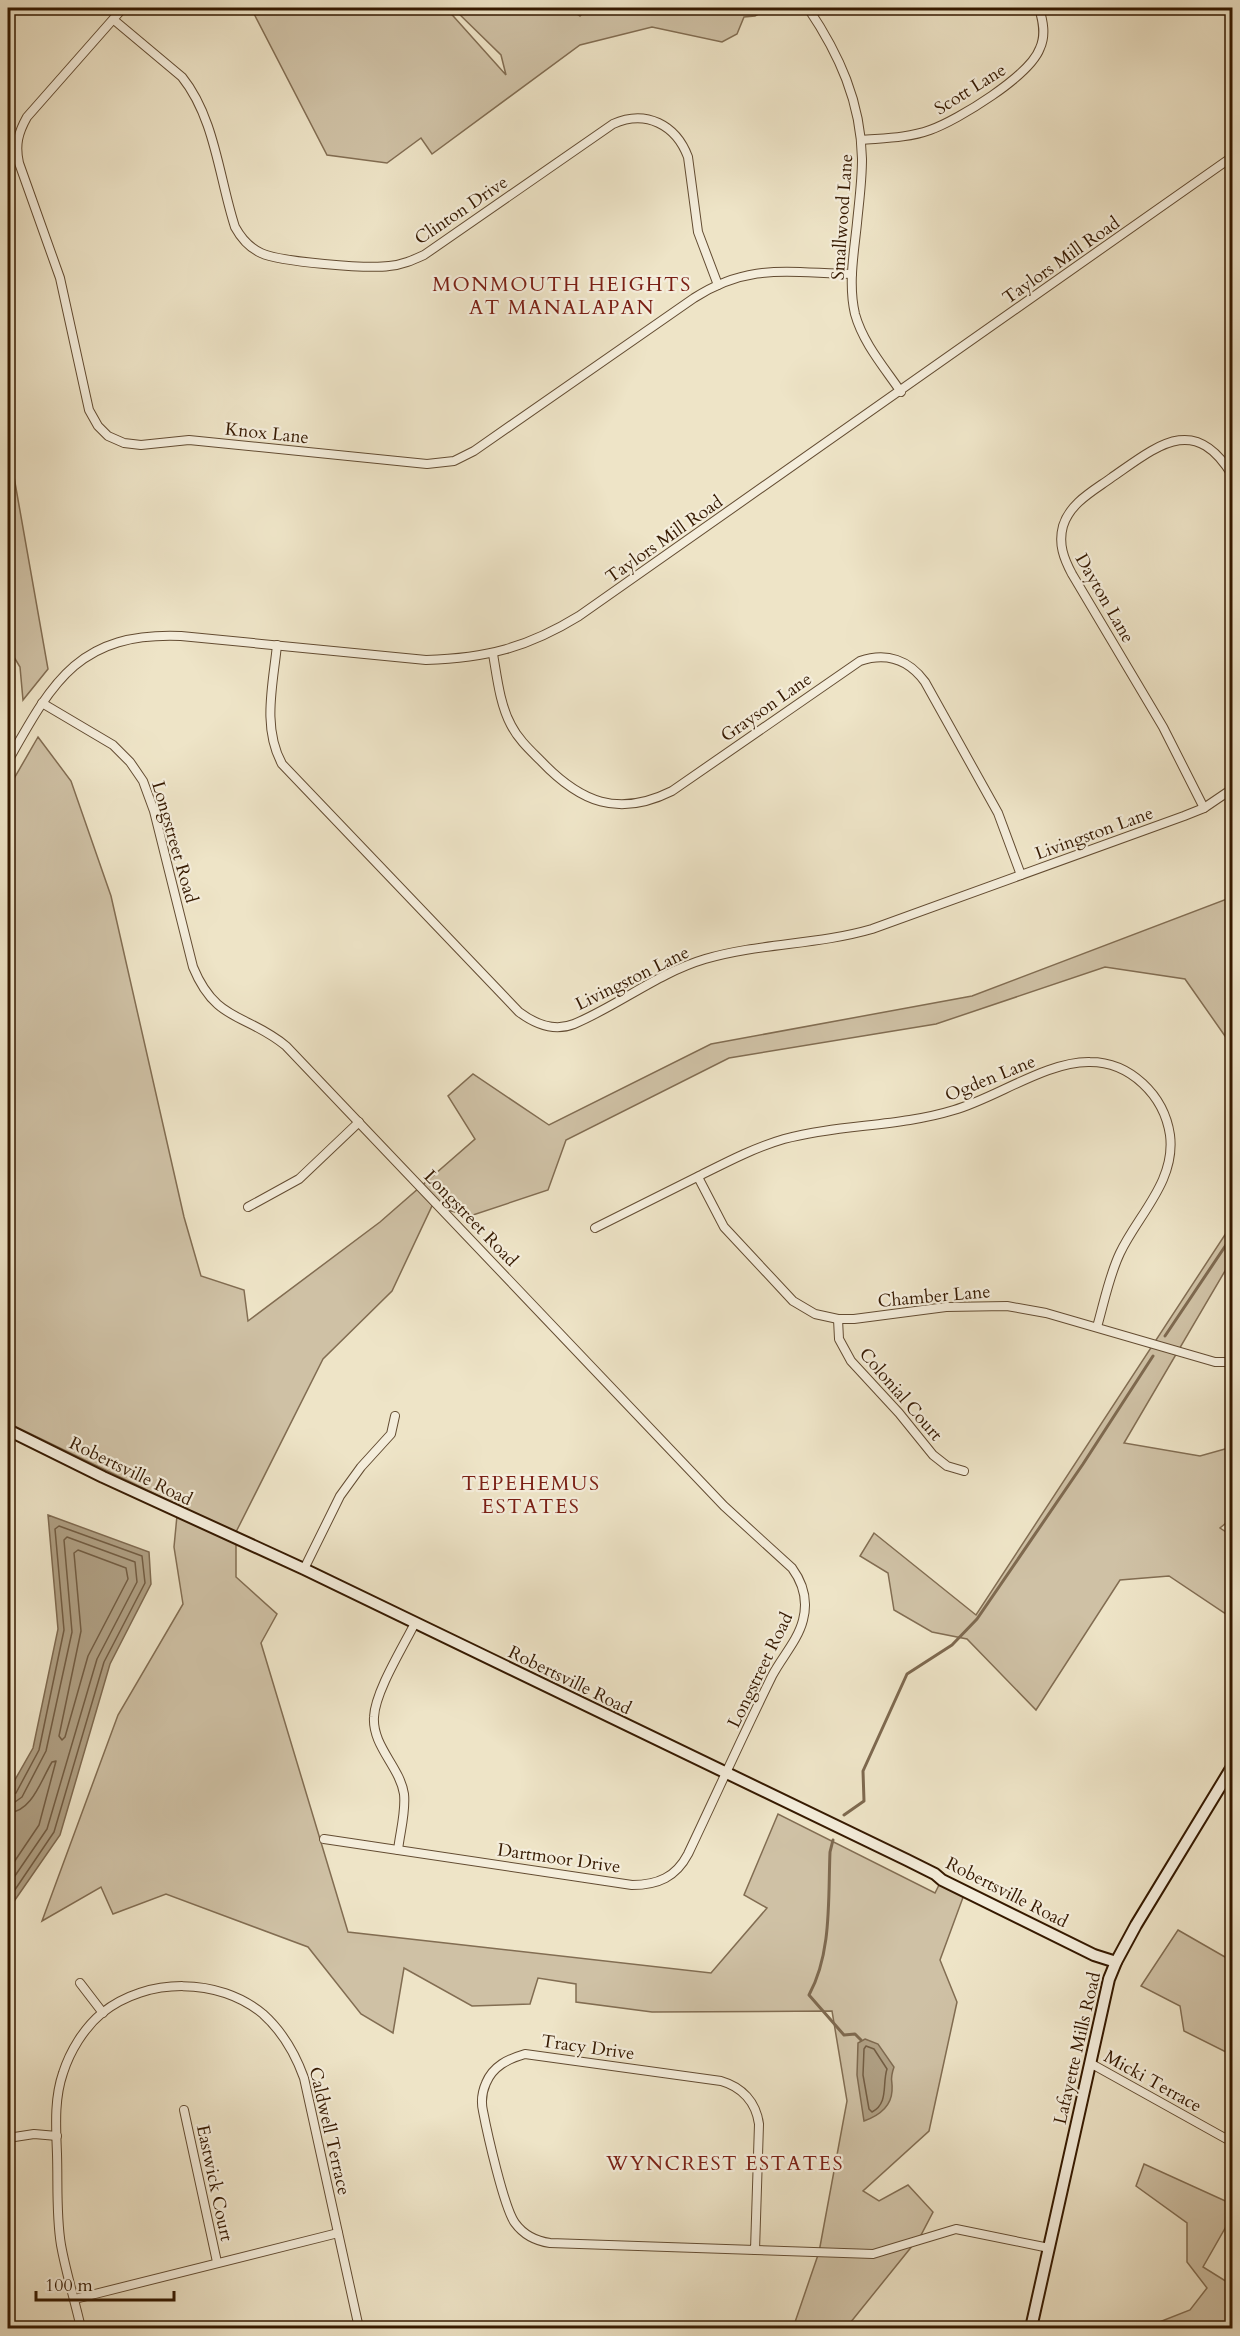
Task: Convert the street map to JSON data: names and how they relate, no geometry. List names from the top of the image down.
{
  "streets": {
    "street": [
      "Scott Lane",
      "Clinton Drive",
      "Smallwood Lane",
      "Taylors Mill Road",
      "Knox Lane",
      "Dayton Lane",
      "Grayson Lane",
      "Livingston Lane",
      "Longstreet Road",
      "Ogden Lane",
      "Chamber Lane",
      "Colonial Court",
      "Robertsville Road",
      "Dartmoor Drive",
      "Tracy Drive",
      "Lafayette Mills Road",
      "Micki Terrace",
      "Caldwell Terrace",
      "Eastwick Court"
    ]
  },
  "crossings": [
    ["Scott Lane", "Smallwood Lane"],
    ["Clinton Drive", "Knox Lane"],
    ["Smallwood Lane", "Taylors Mill Road"],
    ["Smallwood Lane", "Knox Lane"],
    ["Taylors Mill Road", "Grayson Lane"],
    ["Taylors Mill Road", "Livingston Lane"],
    ["Taylors Mill Road", "Longstreet Road"],
    ["Dayton Lane", "Livingston Lane"],
    ["Grayson Lane", "Livingston Lane"],
    ["Longstreet Road", "Robertsville Road"],
    ["Longstreet Road", "Dartmoor Drive"],
    ["Ogden Lane", "Chamber Lane"],
    ["Chamber Lane", "Colonial Court"],
    ["Robertsville Road", "Dartmoor Drive"],
    ["Robertsville Road", "Lafayette Mills Road"],
    ["Tracy Drive", "Lafayette Mills Road"],
    ["Lafayette Mills Road", "Micki Terrace"]
  ],
  "districts": ["MONMOUTH HEIGHTS AT MANALAPAN", "TEPEHEMUS ESTATES", "WYNCREST ESTATES"],
  "scale_bar": "100 m"
}
